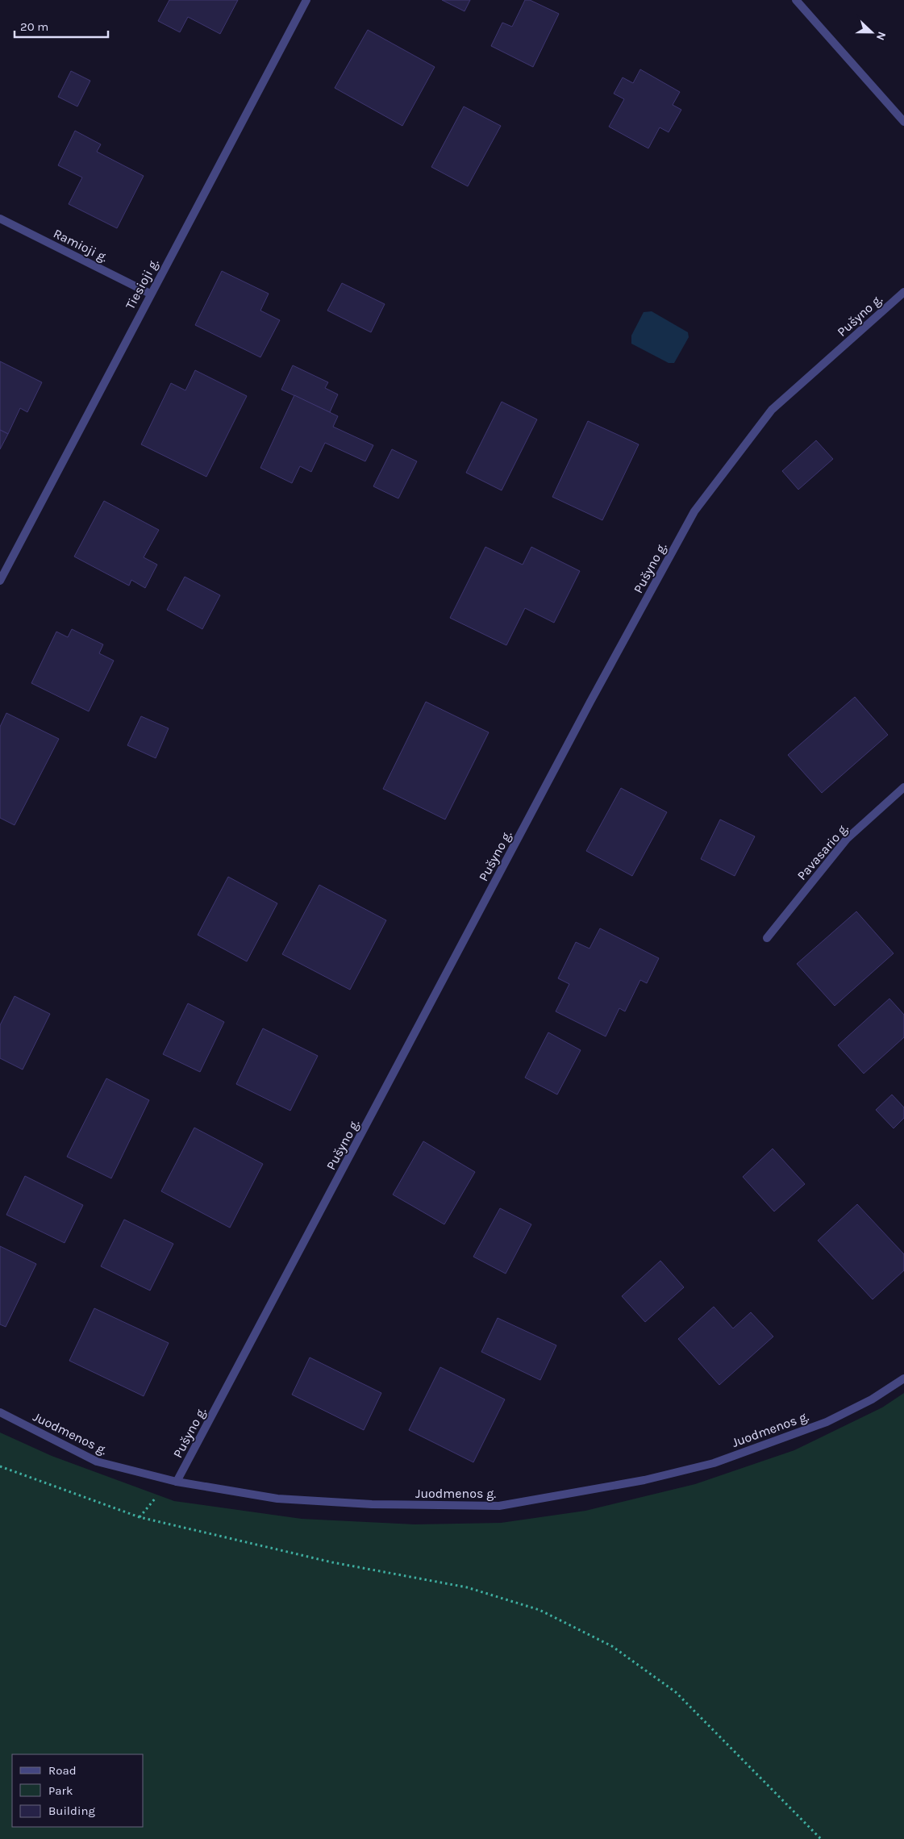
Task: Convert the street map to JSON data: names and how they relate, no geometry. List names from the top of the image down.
{
  "streets": {
    "street": [
      "Ramioji g.",
      "Tiesioji g.",
      "Pušyno g.",
      "Pavasario g.",
      "Juodmenos g."
    ]
  },
  "crossings": [
    ["Ramioji g.", "Tiesioji g."],
    ["Pušyno g.", "Juodmenos g."]
  ],
  "legend": ["Road", "Park", "Building"],
  "scale_bar": "20 m",
  "north": "right"
}
